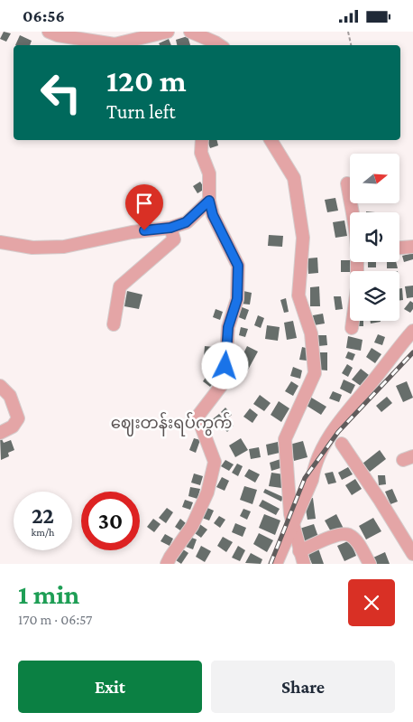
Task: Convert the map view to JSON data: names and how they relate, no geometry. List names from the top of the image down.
{
  "districts": ["ဈေးတန်းရပ်ကွက်"],
  "north": "right",
  "page": {
    "status": "06:56",
    "turn": ["120 m", "Turn left"],
    "speed": "22 km/h",
    "limit": "30",
    "heading": ["1 min", "170 m · 06:57"],
    "buttons": ["Exit", "Share"]
  }
}
